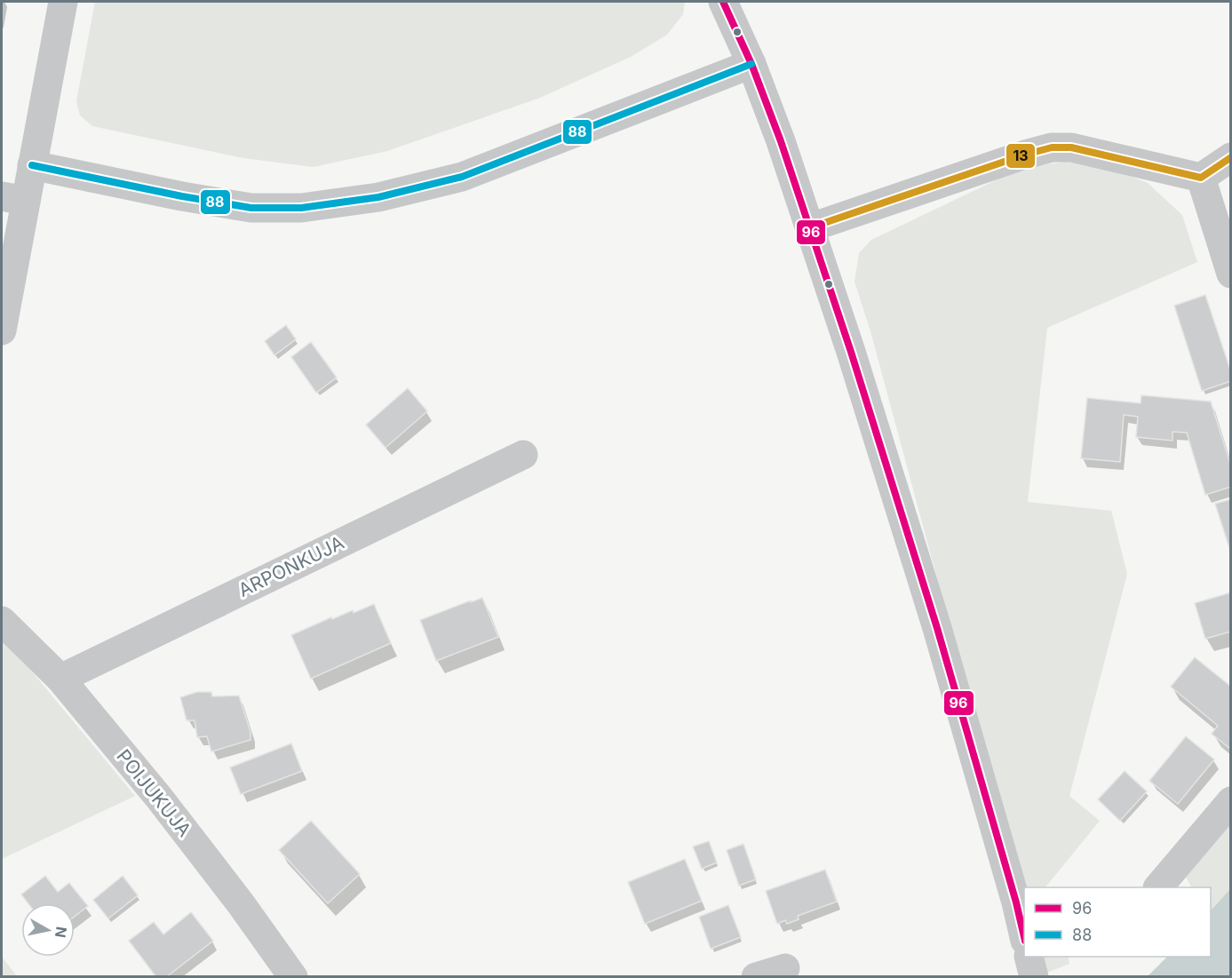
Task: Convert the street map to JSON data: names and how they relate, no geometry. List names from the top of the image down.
{
  "streets": {
    "street": ["ARPONKUJA", "POIJUKUJA"]
  },
  "crossings": [
    ["ARPONKUJA", "POIJUKUJA"]
  ],
  "lines": ["transit line 96", "transit line 88", "transit line 13"],
  "legend": ["96", "88"],
  "north": "right"
}
